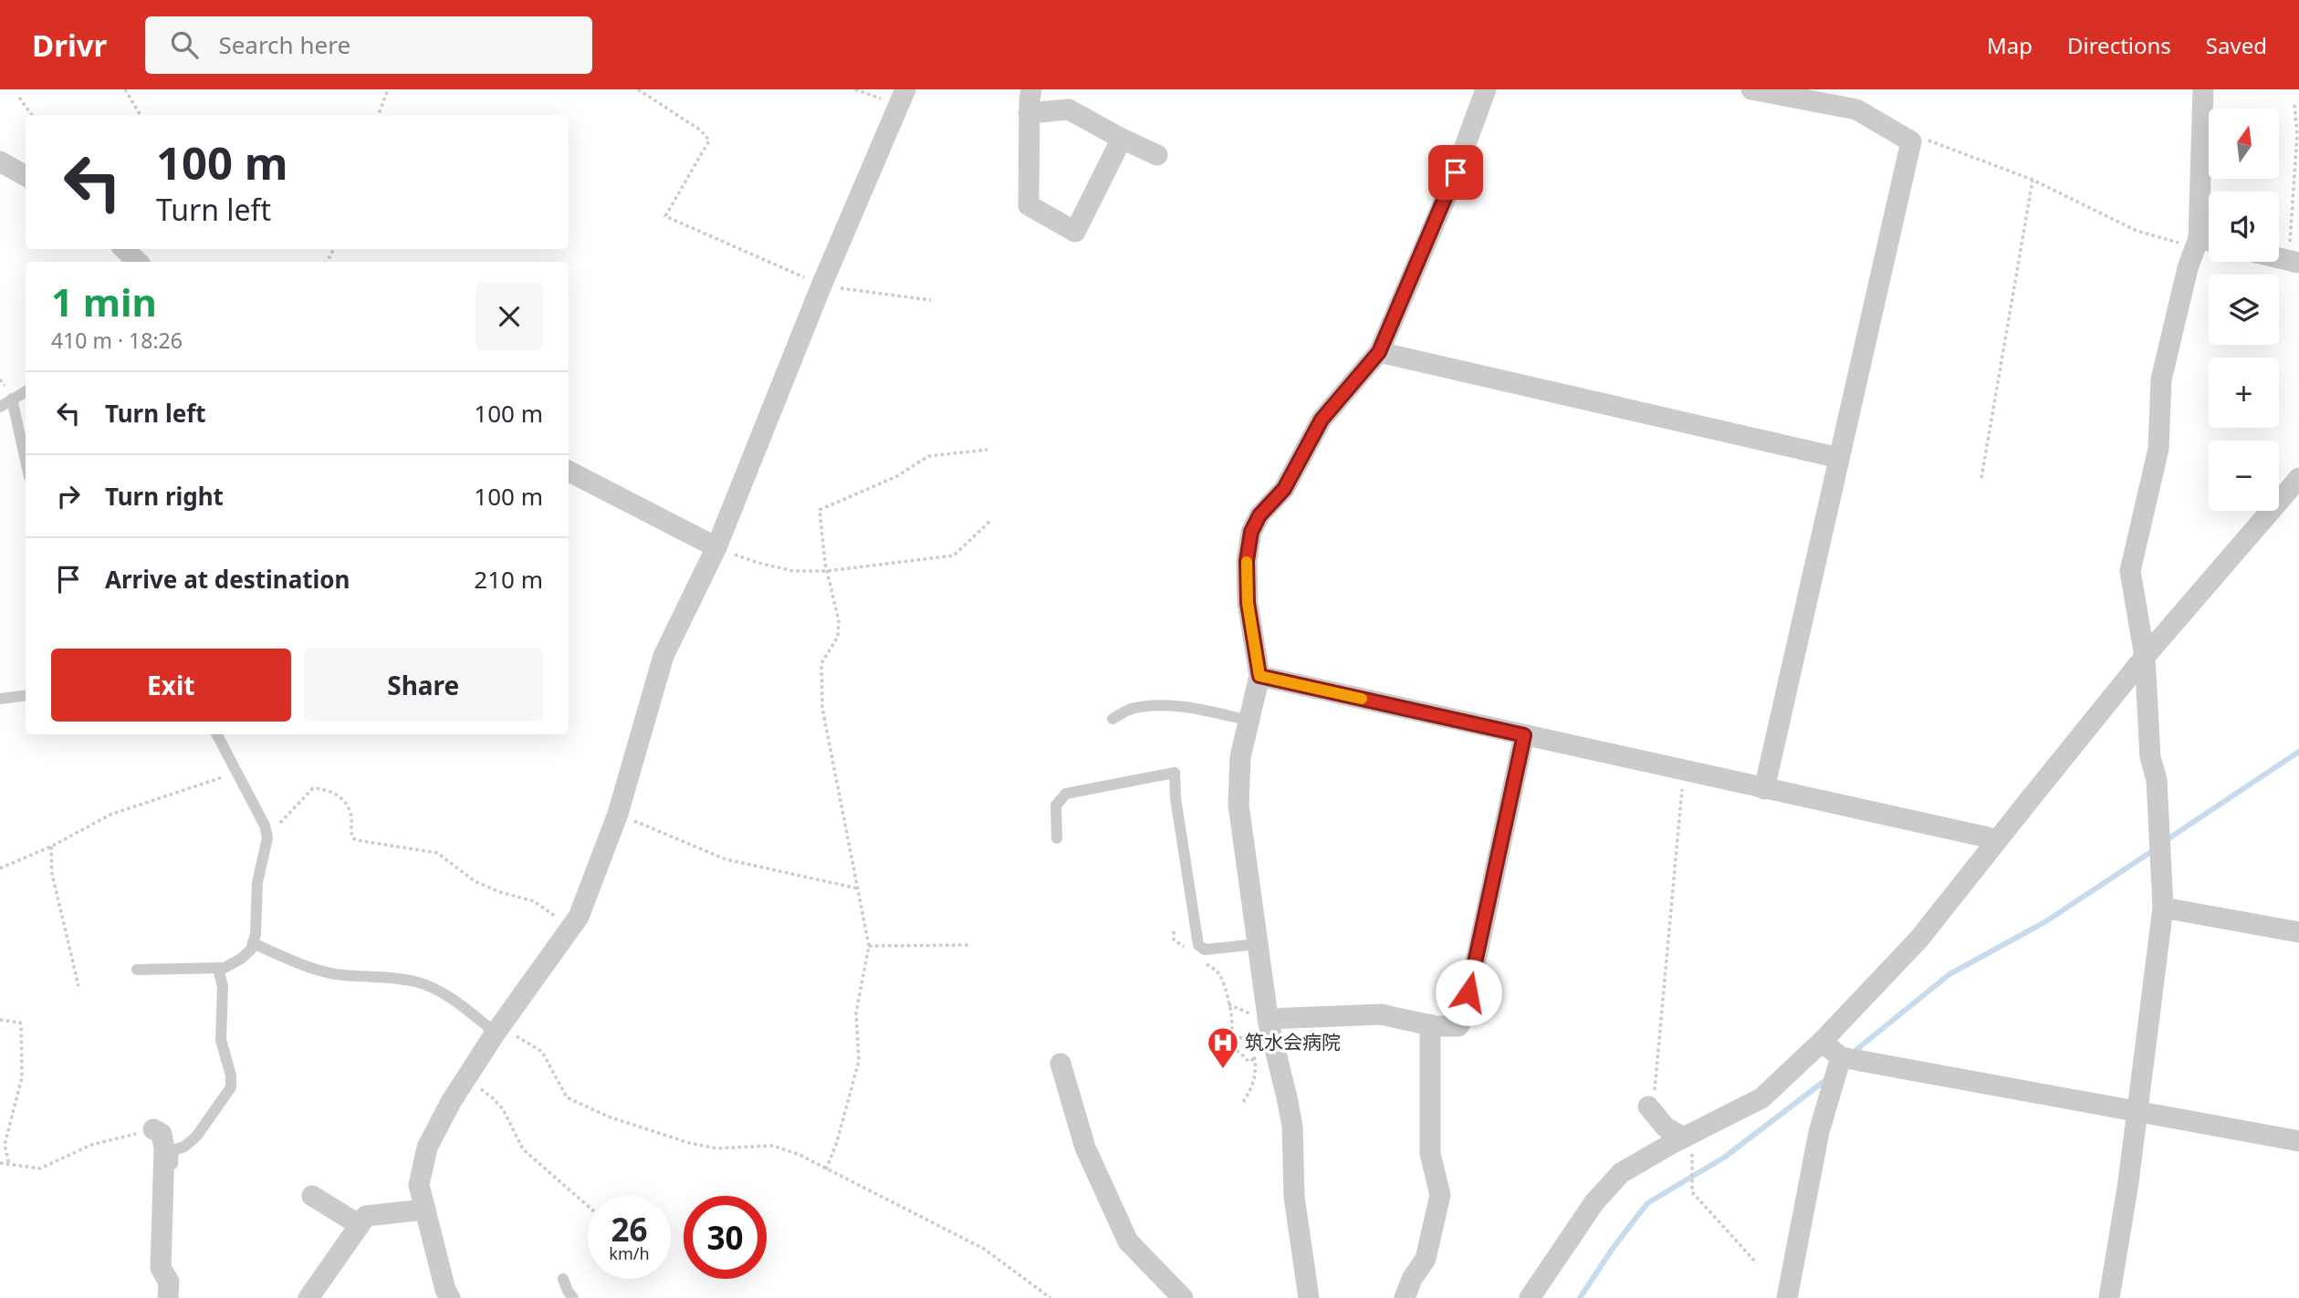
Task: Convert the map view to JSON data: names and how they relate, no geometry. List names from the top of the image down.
{
  "places": {
    "hospital": ["筑水会病院"]
  },
  "north": "top",
  "page": {
    "header": "Drivr",
    "search": "Search here",
    "nav": ["Map", "Directions", "Saved"],
    "map_buttons": ["+", "−"],
    "turn": ["100 m", "Turn left"],
    "heading": ["1 min", "410 m · 18:26"],
    "list": [
      {
        "name": "Turn left",
        "value": "100 m"
      },
      {
        "name": "Turn right",
        "value": "100 m"
      },
      {
        "name": "Arrive at destination",
        "value": "210 m"
      }
    ],
    "buttons": ["Exit", "Share"],
    "speed": "26 km/h",
    "limit": "30"
  }
}
